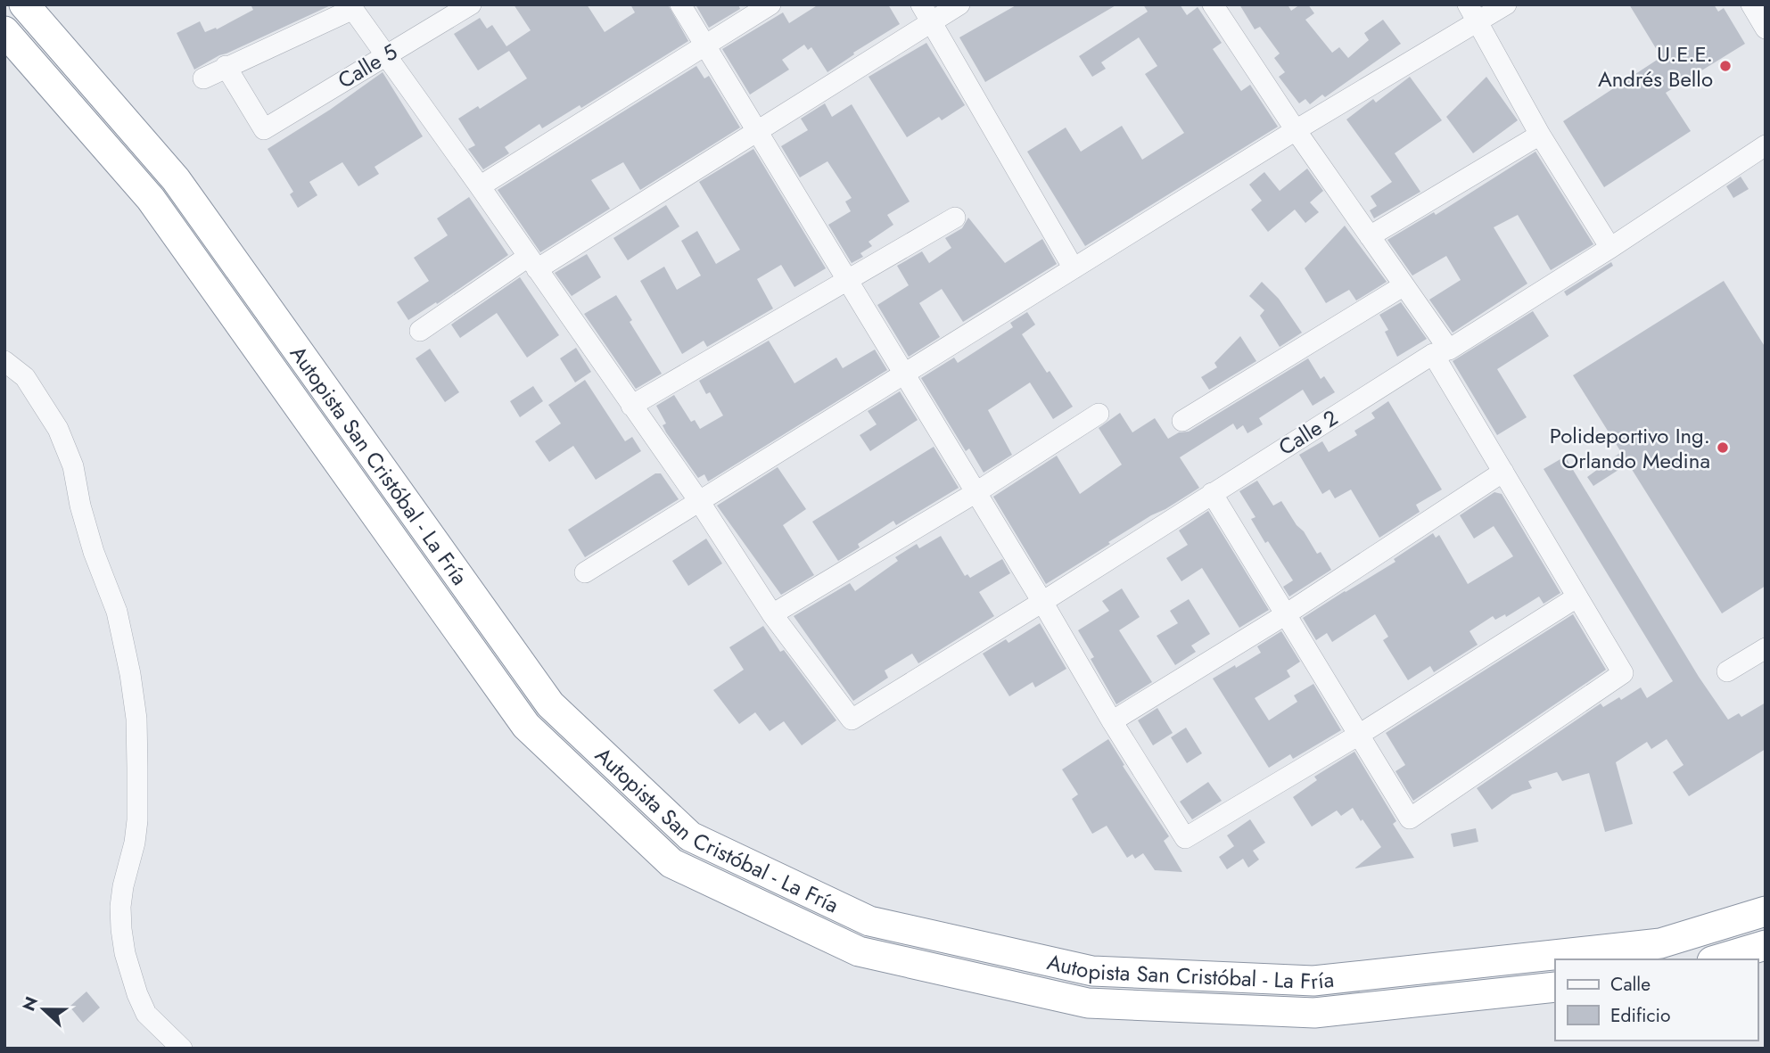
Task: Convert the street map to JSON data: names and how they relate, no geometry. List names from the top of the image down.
{
  "streets": {
    "highway": ["Autopista San Cristóbal - La Fría"],
    "street": ["Calle 5", "Calle 2"]
  },
  "places": ["U.E.E. Andrés Bello", "Polideportivo Ing. Orlando Medina"],
  "legend": ["Calle", "Edificio"],
  "north": "left"
}
